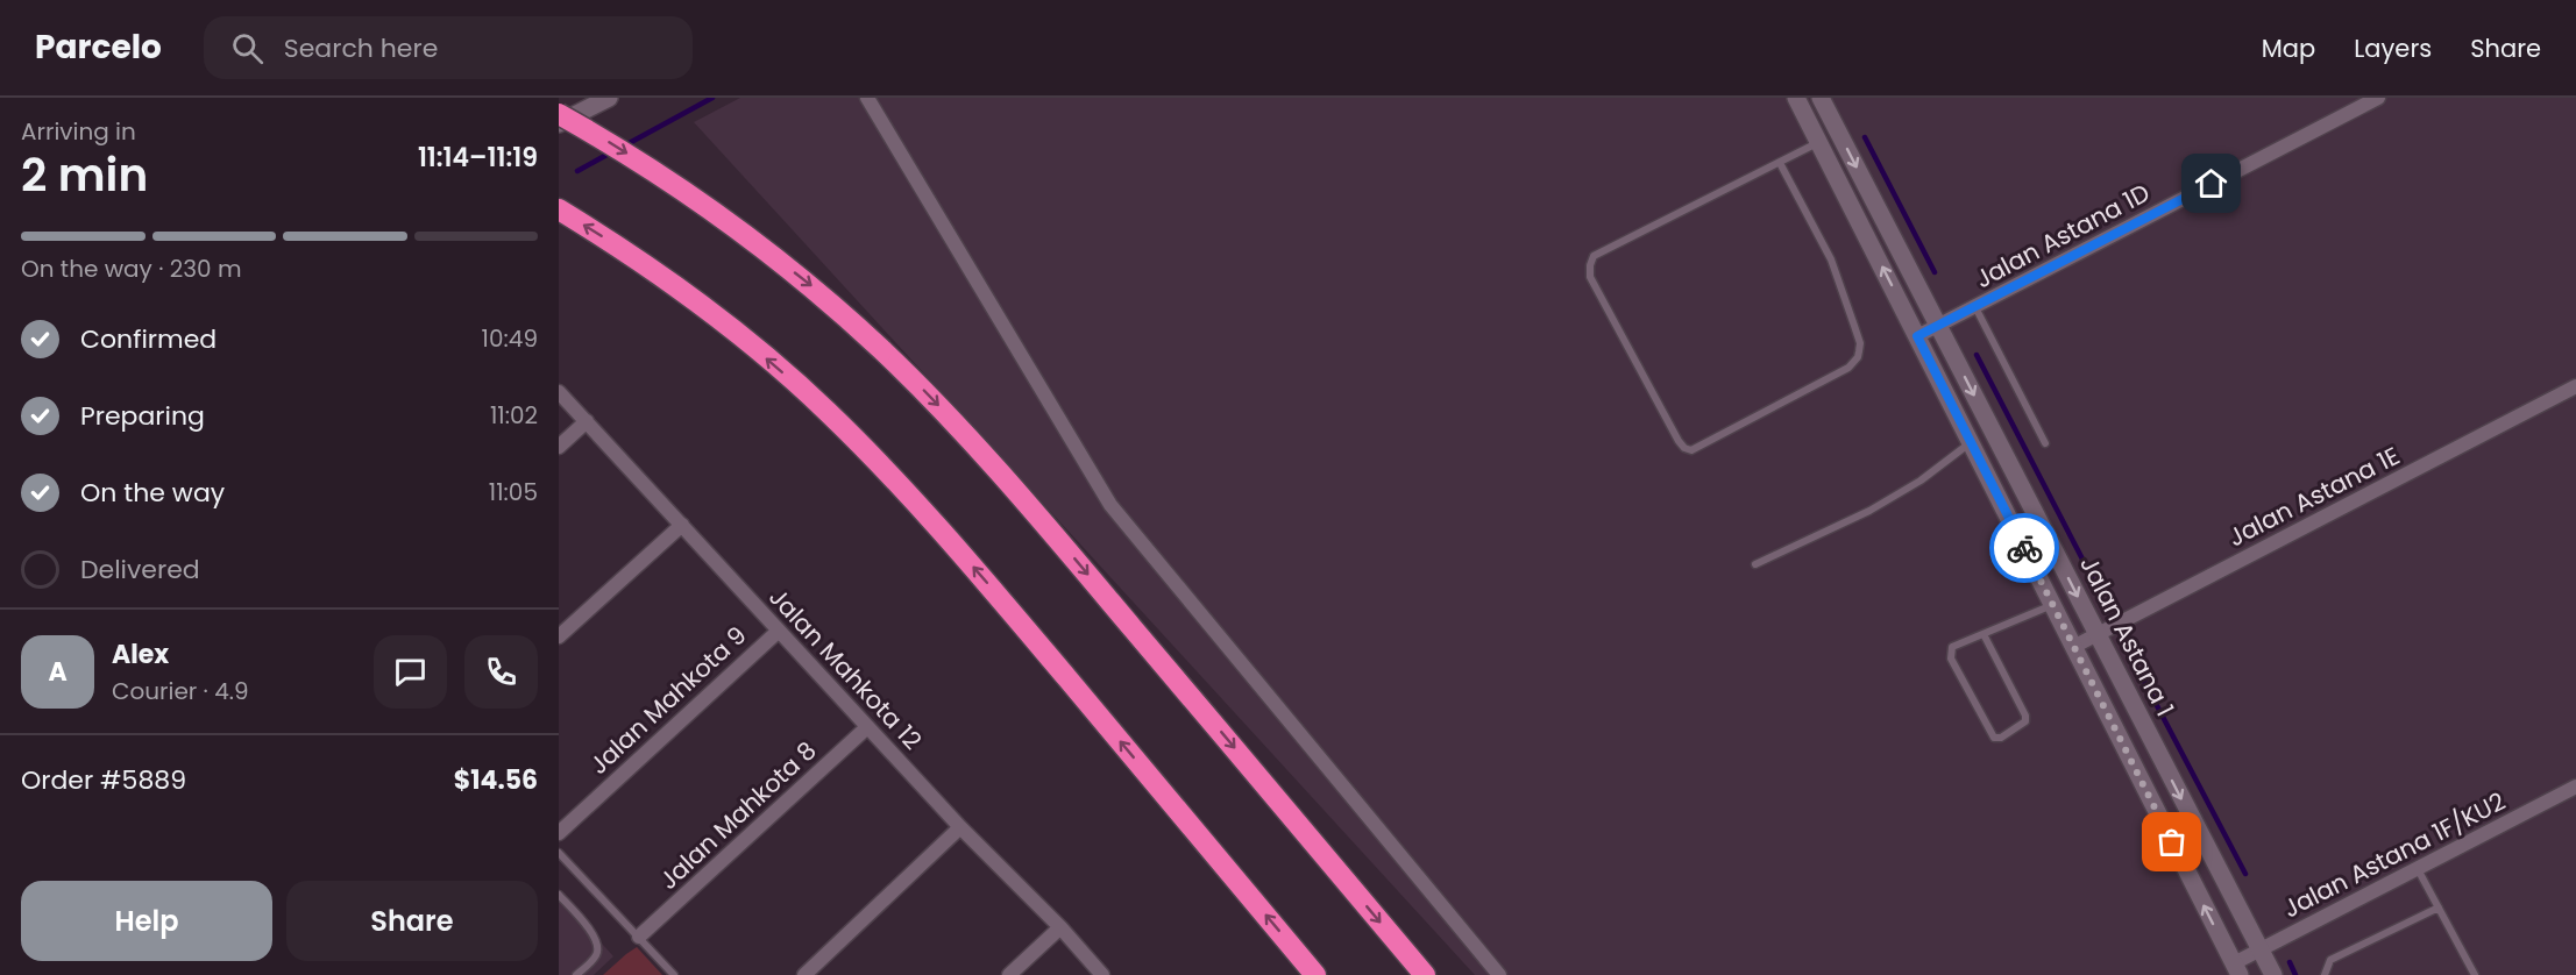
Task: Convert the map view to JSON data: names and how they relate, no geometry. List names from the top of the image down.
{
  "streets": {
    "street": [
      "Jalan Astana 1D",
      "Jalan Astana 1E",
      "Jalan Astana 1",
      "Jalan Mahkota 12",
      "Jalan Mahkota 9",
      "Jalan Mahkota 8",
      "Jalan Astana 1F/KU2"
    ]
  },
  "crossings": [
    ["Jalan Astana 1D", "Jalan Astana 1"],
    ["Jalan Astana 1E", "Jalan Astana 1"],
    ["Jalan Astana 1", "Jalan Astana 1F/KU2"],
    ["Jalan Mahkota 12", "Jalan Mahkota 9"],
    ["Jalan Mahkota 12", "Jalan Mahkota 8"]
  ],
  "page": {
    "header": "Parcelo",
    "search": "Search here",
    "nav": ["Map", "Layers", "Share"],
    "heading": ["2 min", "Arriving in", "11:14–11:19"],
    "panel": [
      "Alex",
      "Courier · 4.9",
      "Order #5889",
      "$14.56"
    ],
    "bar": "On the way · 230 m",
    "list": [
      ["Confirmed", "10:49"],
      ["Preparing", "11:02"],
      ["On the way", "11:05"],
      "Delivered"
    ],
    "round": "A",
    "buttons": ["Help", "Share"]
  }
}
